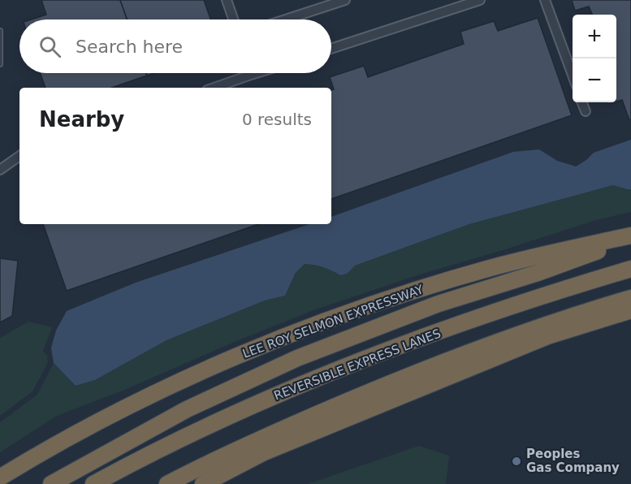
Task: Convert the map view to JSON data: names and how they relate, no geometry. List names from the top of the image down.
{
  "streets": {
    "highway": ["LEE ROY SELMON EXPRESSWAY", "REVERSIBLE EXPRESS LANES"]
  },
  "places": ["Peoples Gas Company"],
  "page": {
    "map_buttons": ["+", "−"],
    "search": "Search here",
    "heading": ["Nearby", "0 results"]
  }
}
